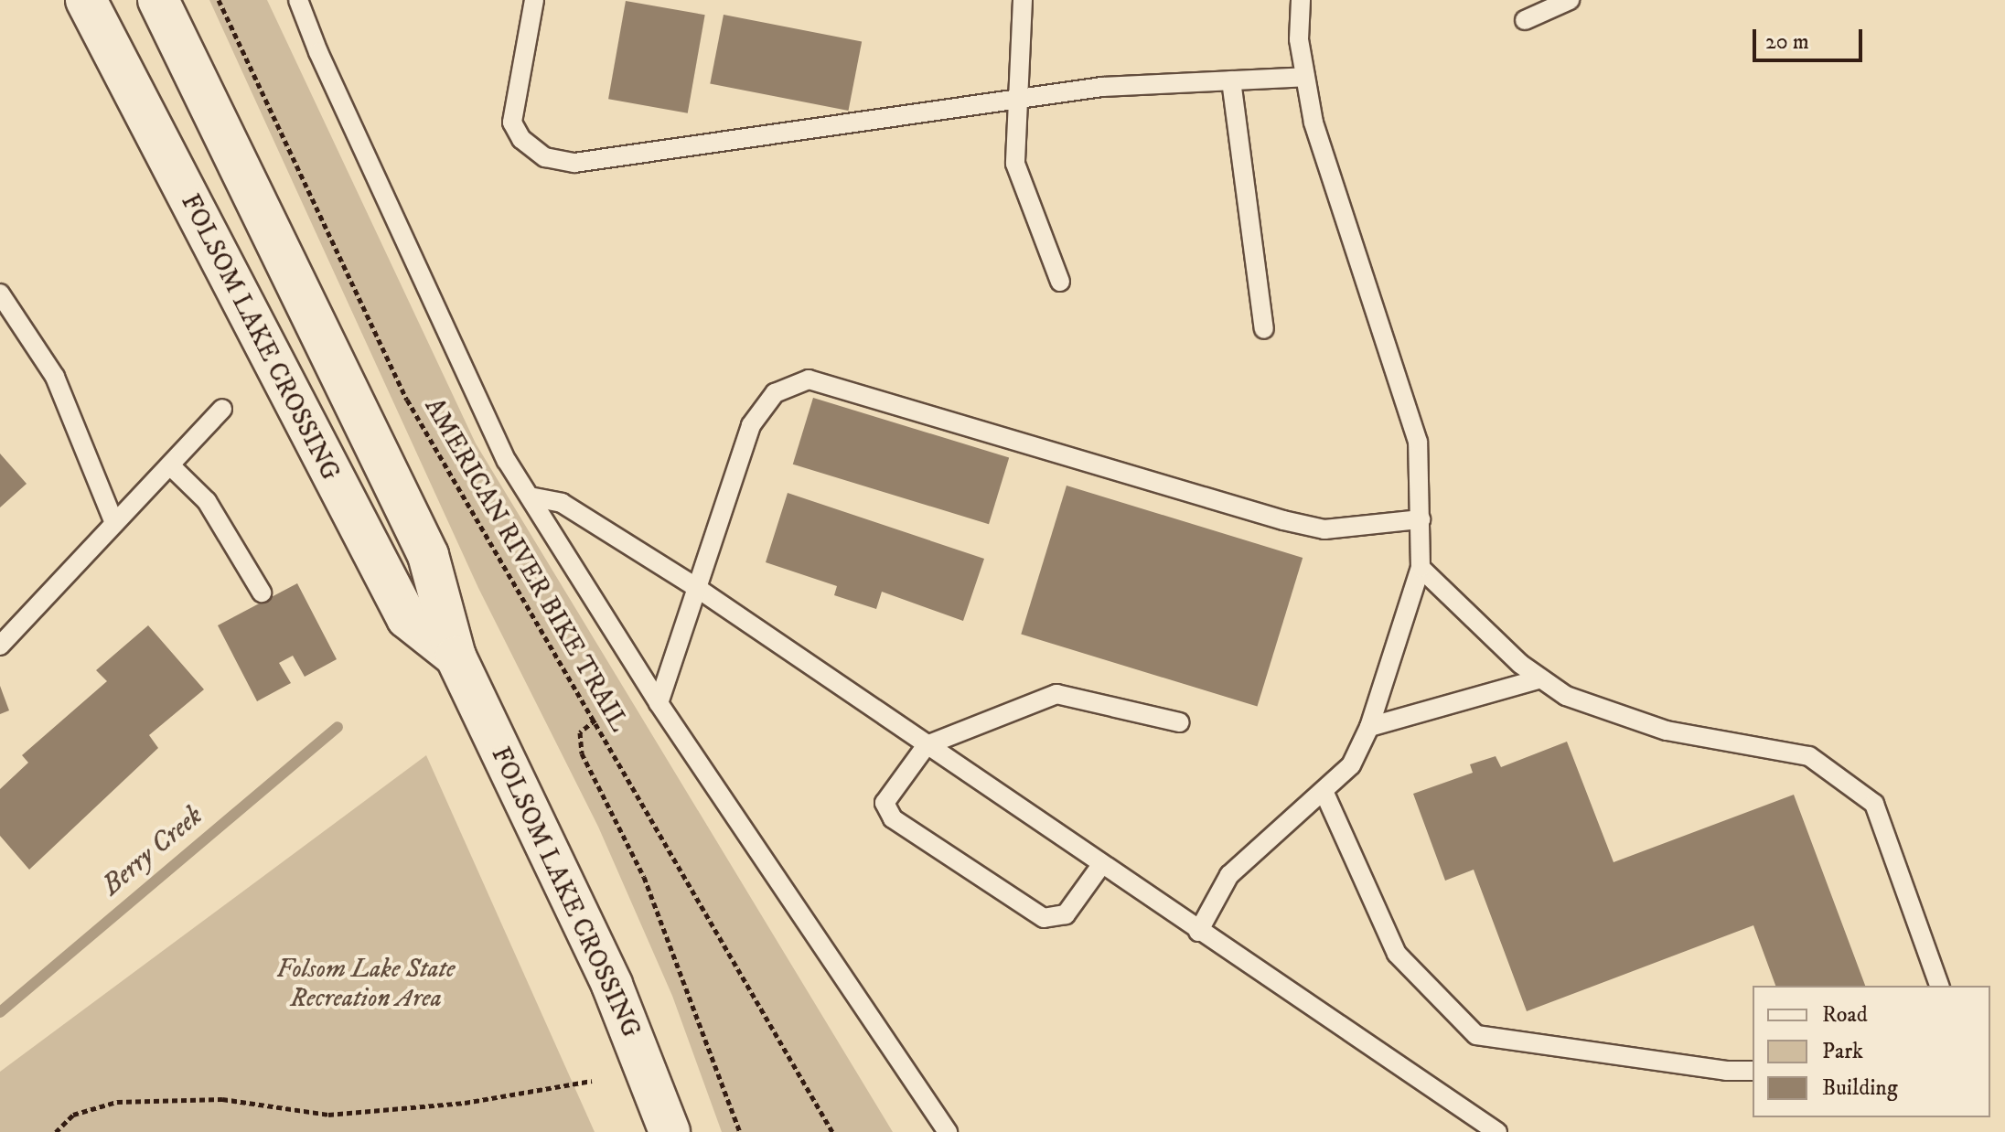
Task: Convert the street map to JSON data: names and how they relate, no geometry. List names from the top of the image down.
{
  "streets": {
    "main road": ["FOLSOM LAKE CROSSING"],
    "path": ["AMERICAN RIVER BIKE TRAIL"]
  },
  "water": ["Berry Creek"],
  "parks": ["Folsom Lake State Recreation Area"],
  "legend": ["Road", "Park", "Building"],
  "scale_bar": "20 m"
}
